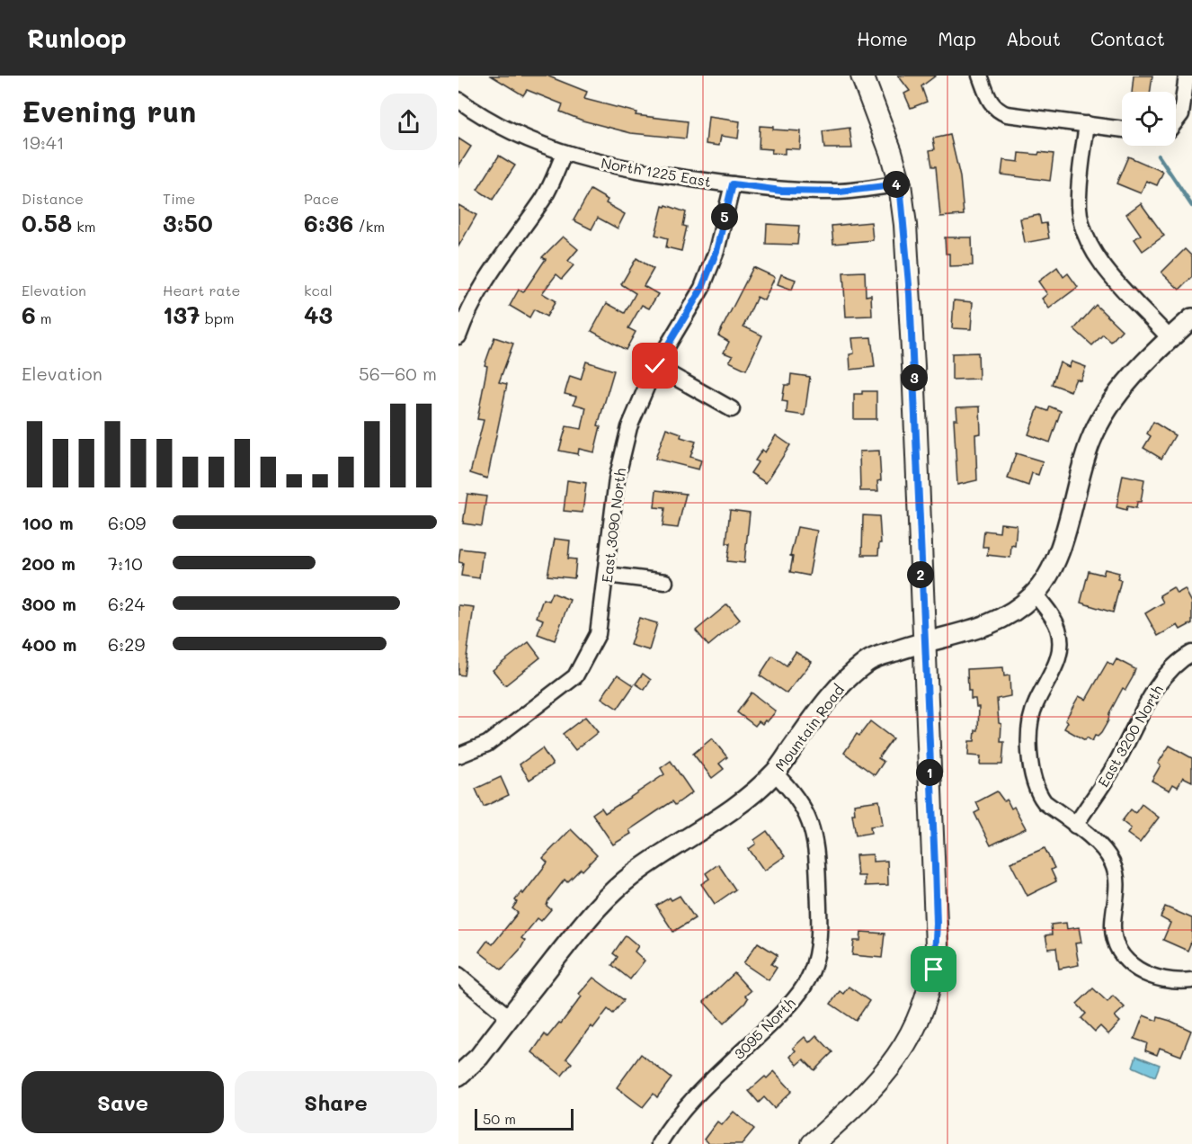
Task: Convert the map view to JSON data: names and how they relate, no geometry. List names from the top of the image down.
{
  "streets": {
    "street": [
      "North 1225 East",
      "East 3090 North",
      "Mountain Road",
      "East 3200 North",
      "3095 North"
    ]
  },
  "crossings": [
    ["North 1225 East", "East 3090 North"],
    ["Mountain Road", "3095 North"]
  ],
  "scale_bar": "50 m",
  "page": {
    "header": "Runloop",
    "nav": [
      "Home",
      "Map",
      "About",
      "Contact"
    ],
    "heading": ["Evening run", "19:41"],
    "stats": [
      ["Distance", "0.58 km"],
      ["Time", "3:50"],
      ["Pace", "6:36 /km"],
      ["Elevation", "6 m"],
      ["Heart rate", "137 bpm"],
      ["kcal", "43"]
    ],
    "pins": [
      "4",
      "5",
      "3",
      "2",
      "1"
    ],
    "chart": ["Elevation", "56–60 m"],
    "list": [
      {
        "name": "100 m",
        "note": "6:09"
      },
      {
        "name": "200 m",
        "note": "7:10"
      },
      {
        "name": "300 m",
        "note": "6:24"
      },
      {
        "name": "400 m",
        "note": "6:29"
      }
    ],
    "buttons": ["Save", "Share"],
    "scale": "50 m"
  }
}
